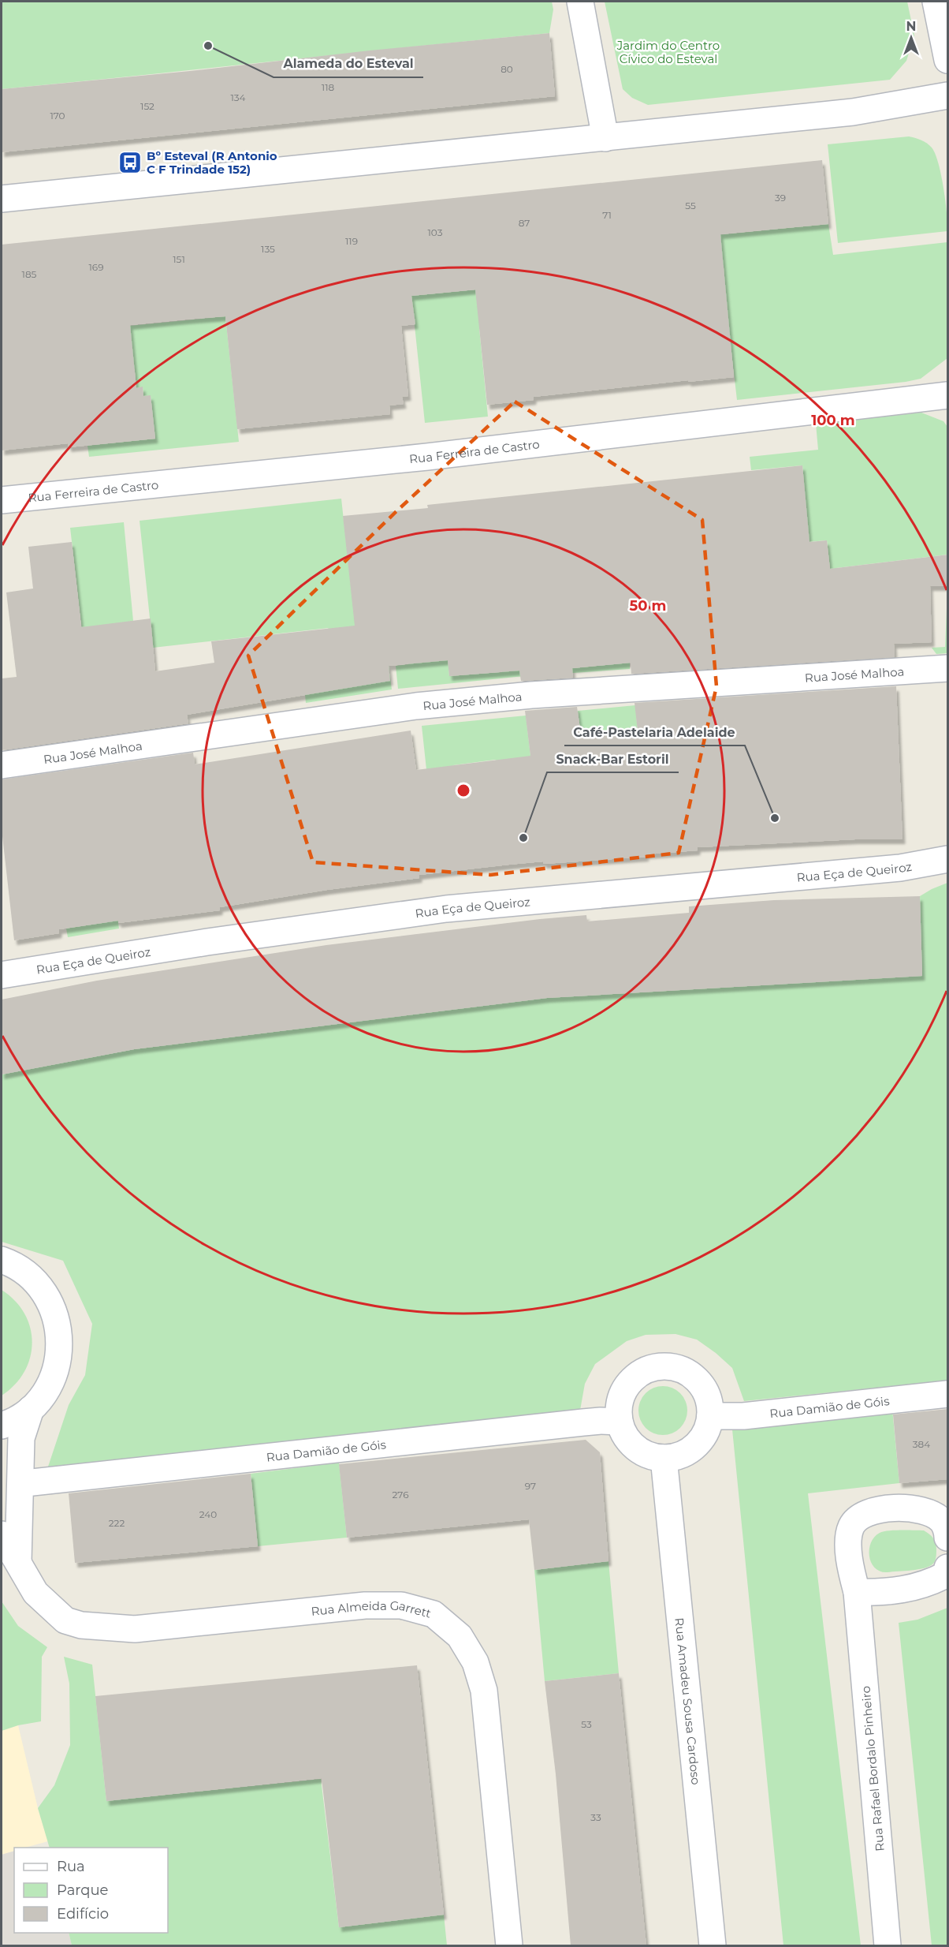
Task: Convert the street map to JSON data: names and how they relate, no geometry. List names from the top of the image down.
{
  "streets": {
    "street": [
      "Rua Ferreira de Castro",
      "Rua José Malhoa",
      "Rua Eça de Queiroz",
      "Rua Damião de Góis",
      "Rua Almeida Garrett",
      "Rua Amadeu Sousa Cardoso",
      "Rua Rafael Bordalo Pinheiro"
    ]
  },
  "crossings": [
    ["Rua Damião de Góis", "Rua Amadeu Sousa Cardoso"]
  ],
  "parks": ["Jardim do Centro Cívico do Esteval"],
  "places": {
    "other": ["Alameda do Esteval", "Café-Pastelaria Adelaide", "Snack-Bar Estoril"],
    "bus stop": ["Bº Esteval (R Antonio C F Trindade 152)"]
  },
  "house_numbers": [
    "80",
    "118",
    "134",
    "152",
    "170",
    "39",
    "55",
    "71",
    "87",
    "103",
    "119",
    "135",
    "151",
    "169",
    "185",
    "384",
    "97",
    "276",
    "240",
    "222",
    "53",
    "33"
  ],
  "legend": ["Rua", "Parque", "Edifício"],
  "north": "top",
  "rings": ["100 m", "50 m"]
}
